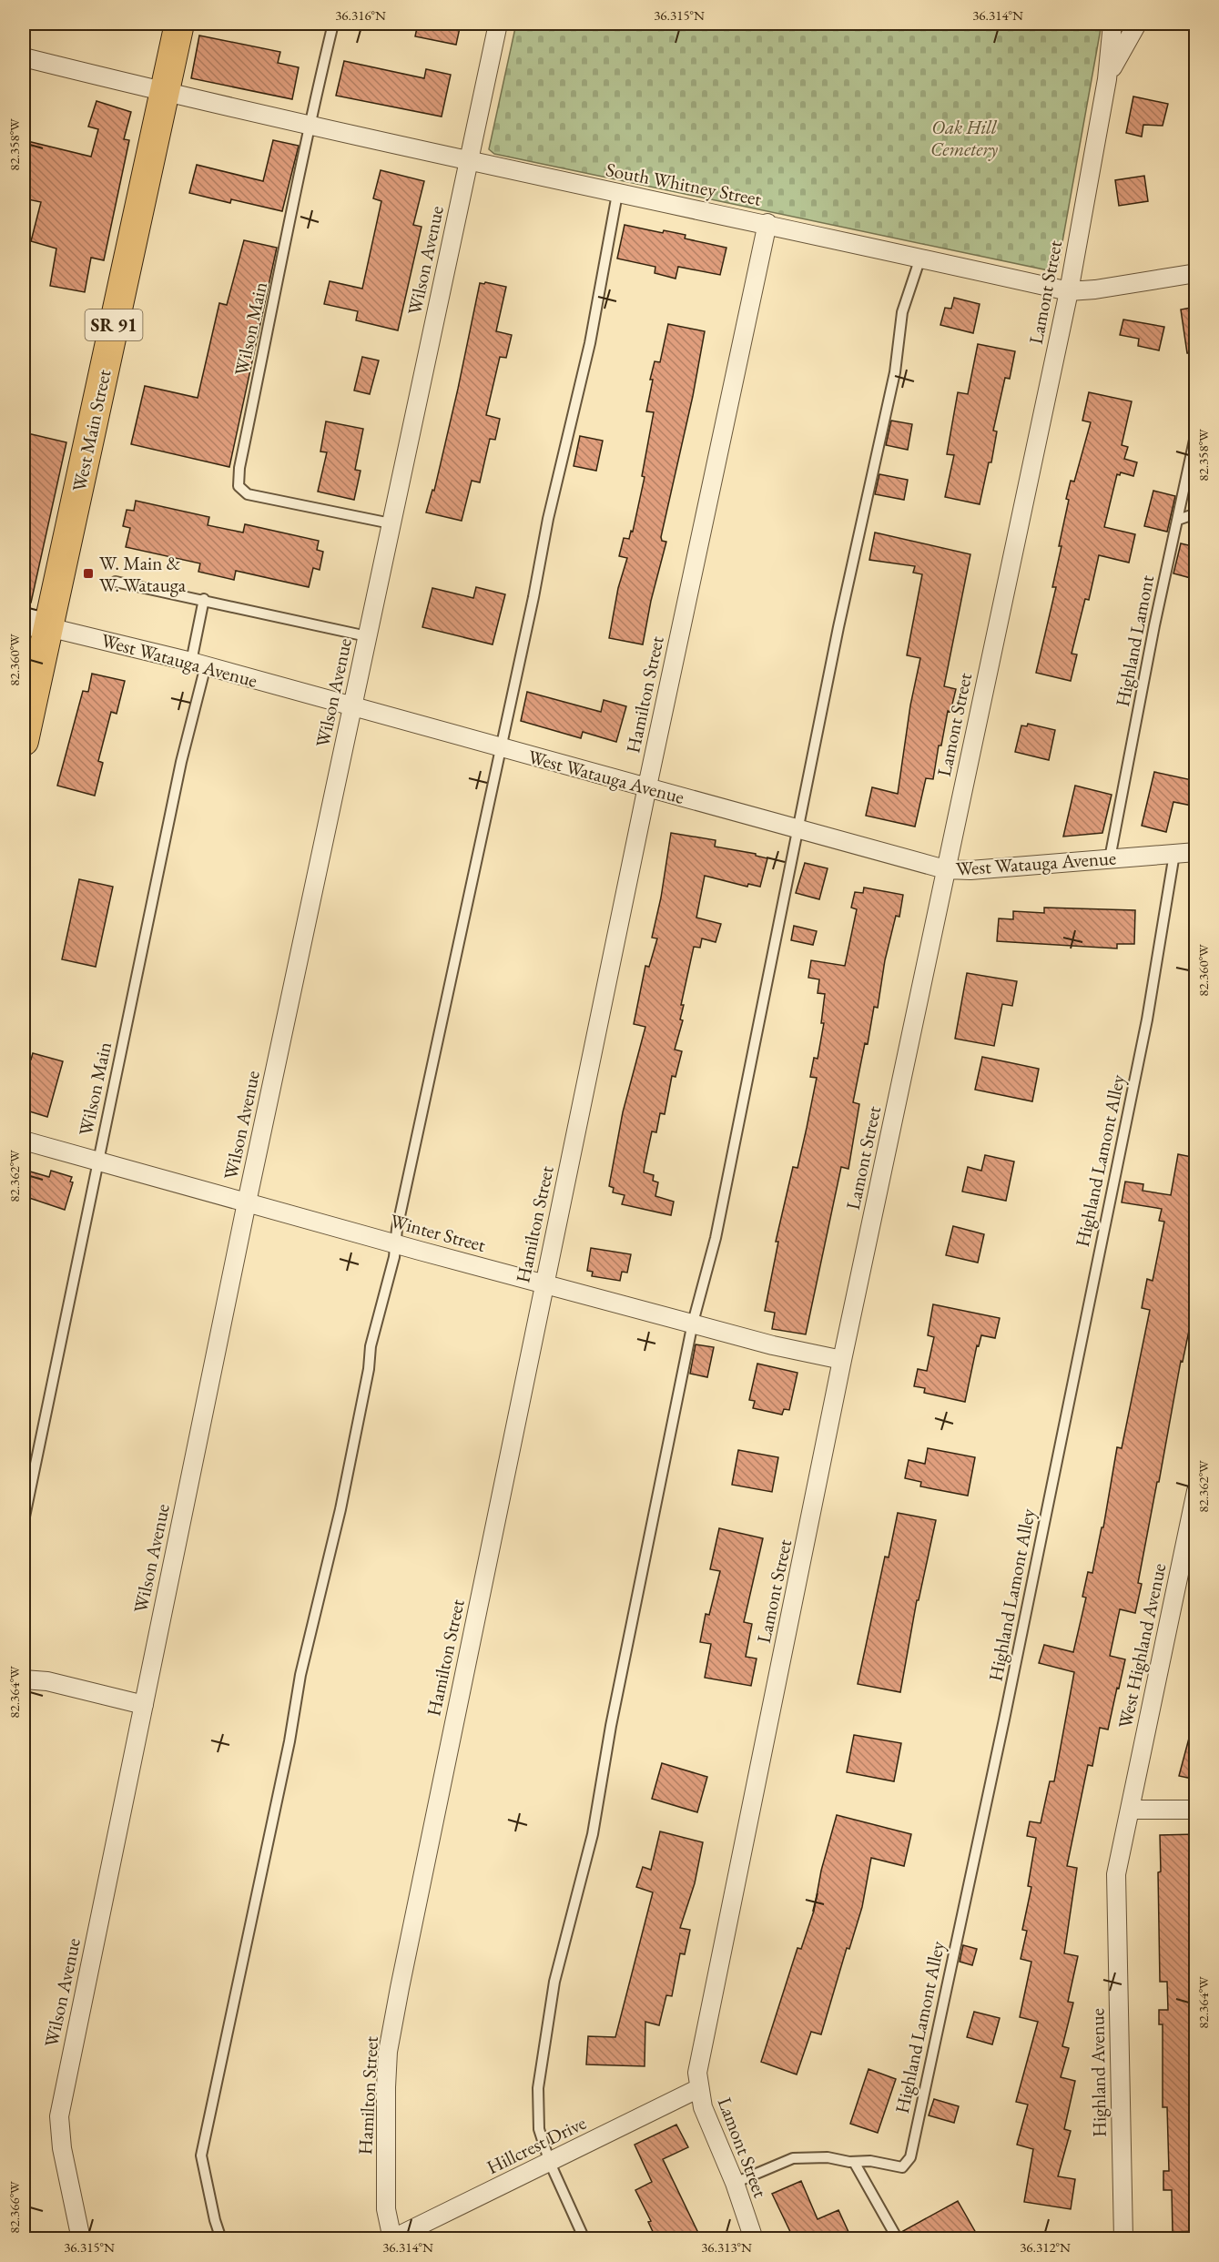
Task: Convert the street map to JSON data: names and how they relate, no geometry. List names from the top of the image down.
{
  "streets": {
    "main road": ["SR 91", "West Main Street"],
    "street": [
      "South Whitney Street",
      "Wilson Avenue",
      "Lamont Street",
      "West Watauga Avenue",
      "Hamilton Street",
      "Winter Street",
      "West Highland Avenue",
      "Highland Avenue",
      "Hillcrest Drive"
    ],
    "lane": ["Wilson Main", "Highland Lamont", "Highland Lamont Alley"]
  },
  "crossings": [
    ["South Whitney Street", "Wilson Avenue"],
    ["South Whitney Street", "Lamont Street"],
    ["South Whitney Street", "Wilson Main"],
    ["South Whitney Street", "West Main Street"],
    ["South Whitney Street", "Hamilton Street"],
    ["Wilson Avenue", "Wilson Main"],
    ["Wilson Avenue", "West Watauga Avenue"],
    ["Wilson Avenue", "Winter Street"],
    ["Lamont Street", "West Watauga Avenue"],
    ["Lamont Street", "Highland Lamont Alley"],
    ["Lamont Street", "Winter Street"],
    ["Lamont Street", "Hillcrest Drive"],
    ["Wilson Main", "West Watauga Avenue"],
    ["Wilson Main", "Winter Street"],
    ["West Main Street", "West Watauga Avenue"],
    ["Highland Lamont", "West Watauga Avenue"],
    ["West Watauga Avenue", "Hamilton Street"],
    ["West Watauga Avenue", "Highland Lamont Alley"],
    ["Hamilton Street", "Winter Street"],
    ["Hamilton Street", "Hillcrest Drive"],
    ["West Highland Avenue", "Highland Avenue"]
  ],
  "parks": ["Oak Hill Cemetery"],
  "places": {
    "transit": ["W. Main & W. Watauga"]
  },
  "coordinates": [
    "36.316°N",
    "36.315°N",
    "36.314°N",
    "82.358°W",
    "82.360°W",
    "82.362°W",
    "82.364°W",
    "82.366°W",
    "36.313°N",
    "36.312°N"
  ]
}
